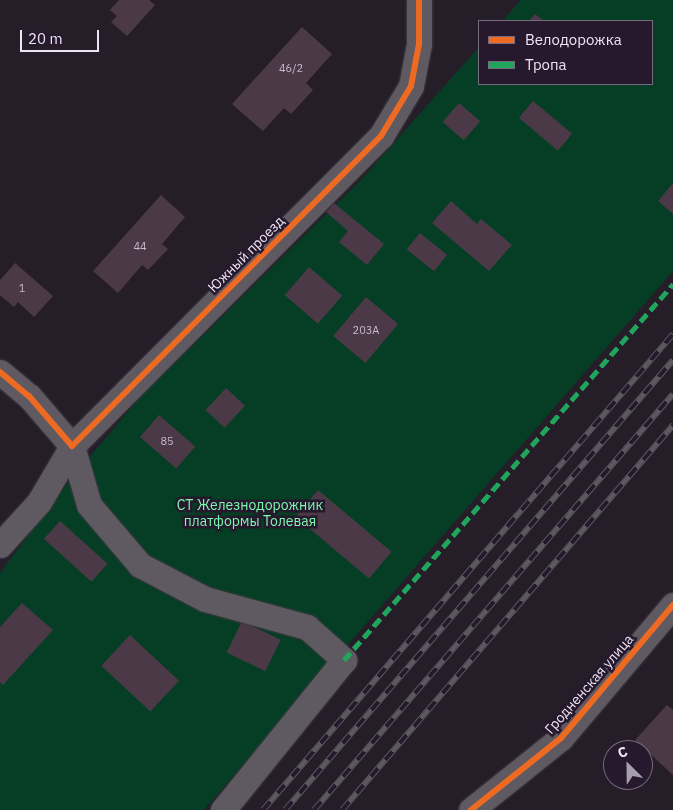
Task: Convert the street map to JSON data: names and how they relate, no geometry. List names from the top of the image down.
{
  "streets": {
    "street": ["Южный проезд", "Гродненская улица"]
  },
  "parks": ["СТ Железнодорожник платформы Толевая"],
  "house_numbers": [
    "46/2",
    "44",
    "1",
    "203А",
    "85"
  ],
  "legend": ["Велодорожка", "Тропа"],
  "scale_bar": "20 m",
  "north": "top left"
}
